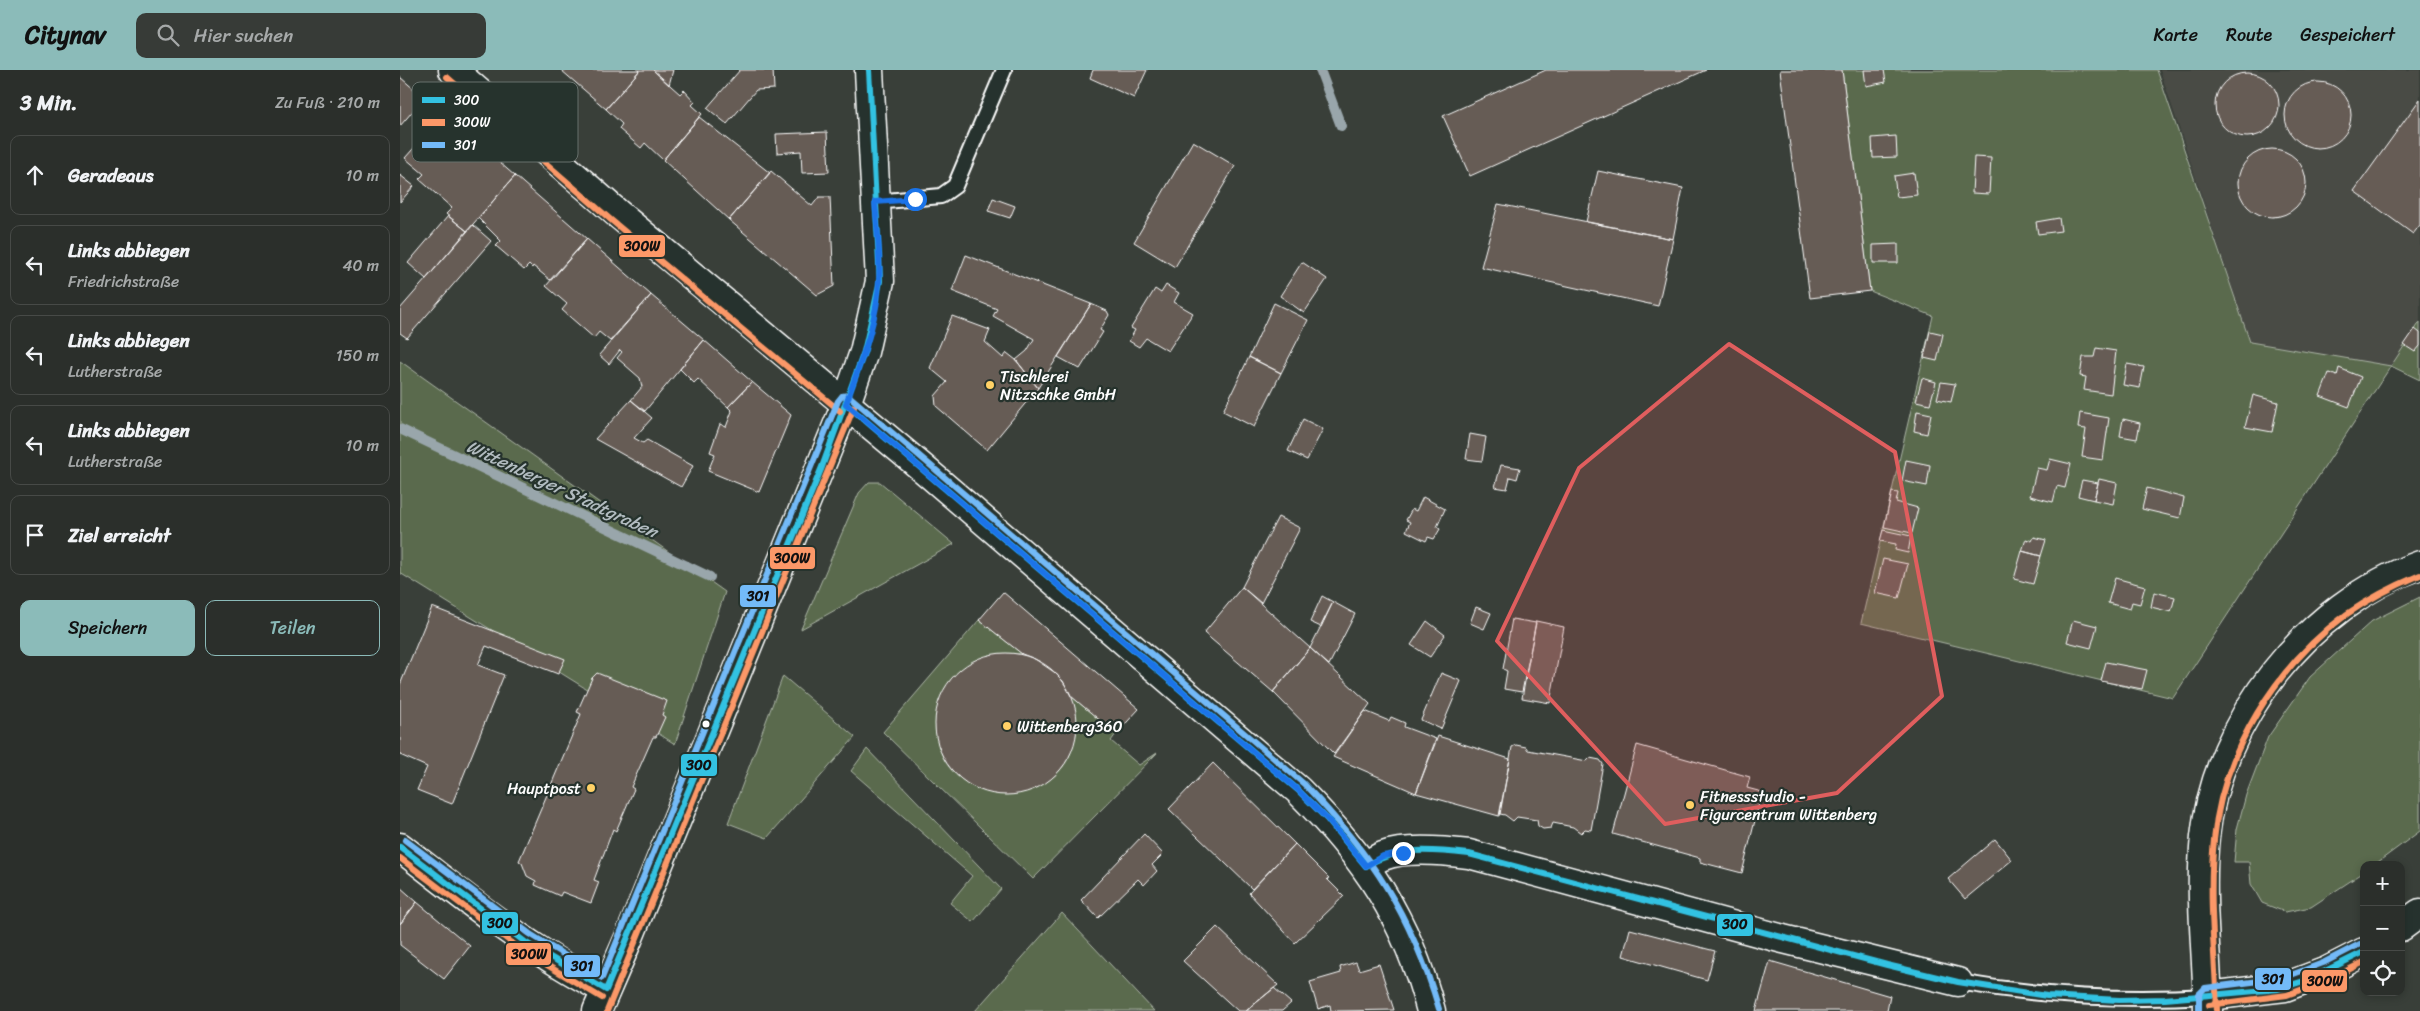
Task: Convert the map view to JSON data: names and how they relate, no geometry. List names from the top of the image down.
{
  "water": ["Wittenberger Stadtgraben"],
  "places": [
    "Tischlerei Nitzschke GmbH",
    "Wittenberg360",
    "Hauptpost",
    "Fitnessstudio - Figurcentrum Wittenberg"
  ],
  "lines": ["transit line 300", "transit line 300W", "transit line 301"],
  "legend": ["300", "300W", "301"],
  "page": {
    "header": "Citynav",
    "search": "Hier suchen",
    "nav": ["Karte", "Route", "Gespeichert"],
    "heading": ["3 Min.", "Zu Fuß · 210 m"],
    "list": [
      ["Geradeaus", "10 m"],
      ["Links abbiegen", "Friedrichstraße", "40 m"],
      ["Links abbiegen", "Lutherstraße", "150 m"],
      ["Links abbiegen", "Lutherstraße", "10 m"],
      "Ziel erreicht"
    ],
    "buttons": ["Speichern", "Teilen"],
    "map_buttons": ["+", "−"]
  }
}
